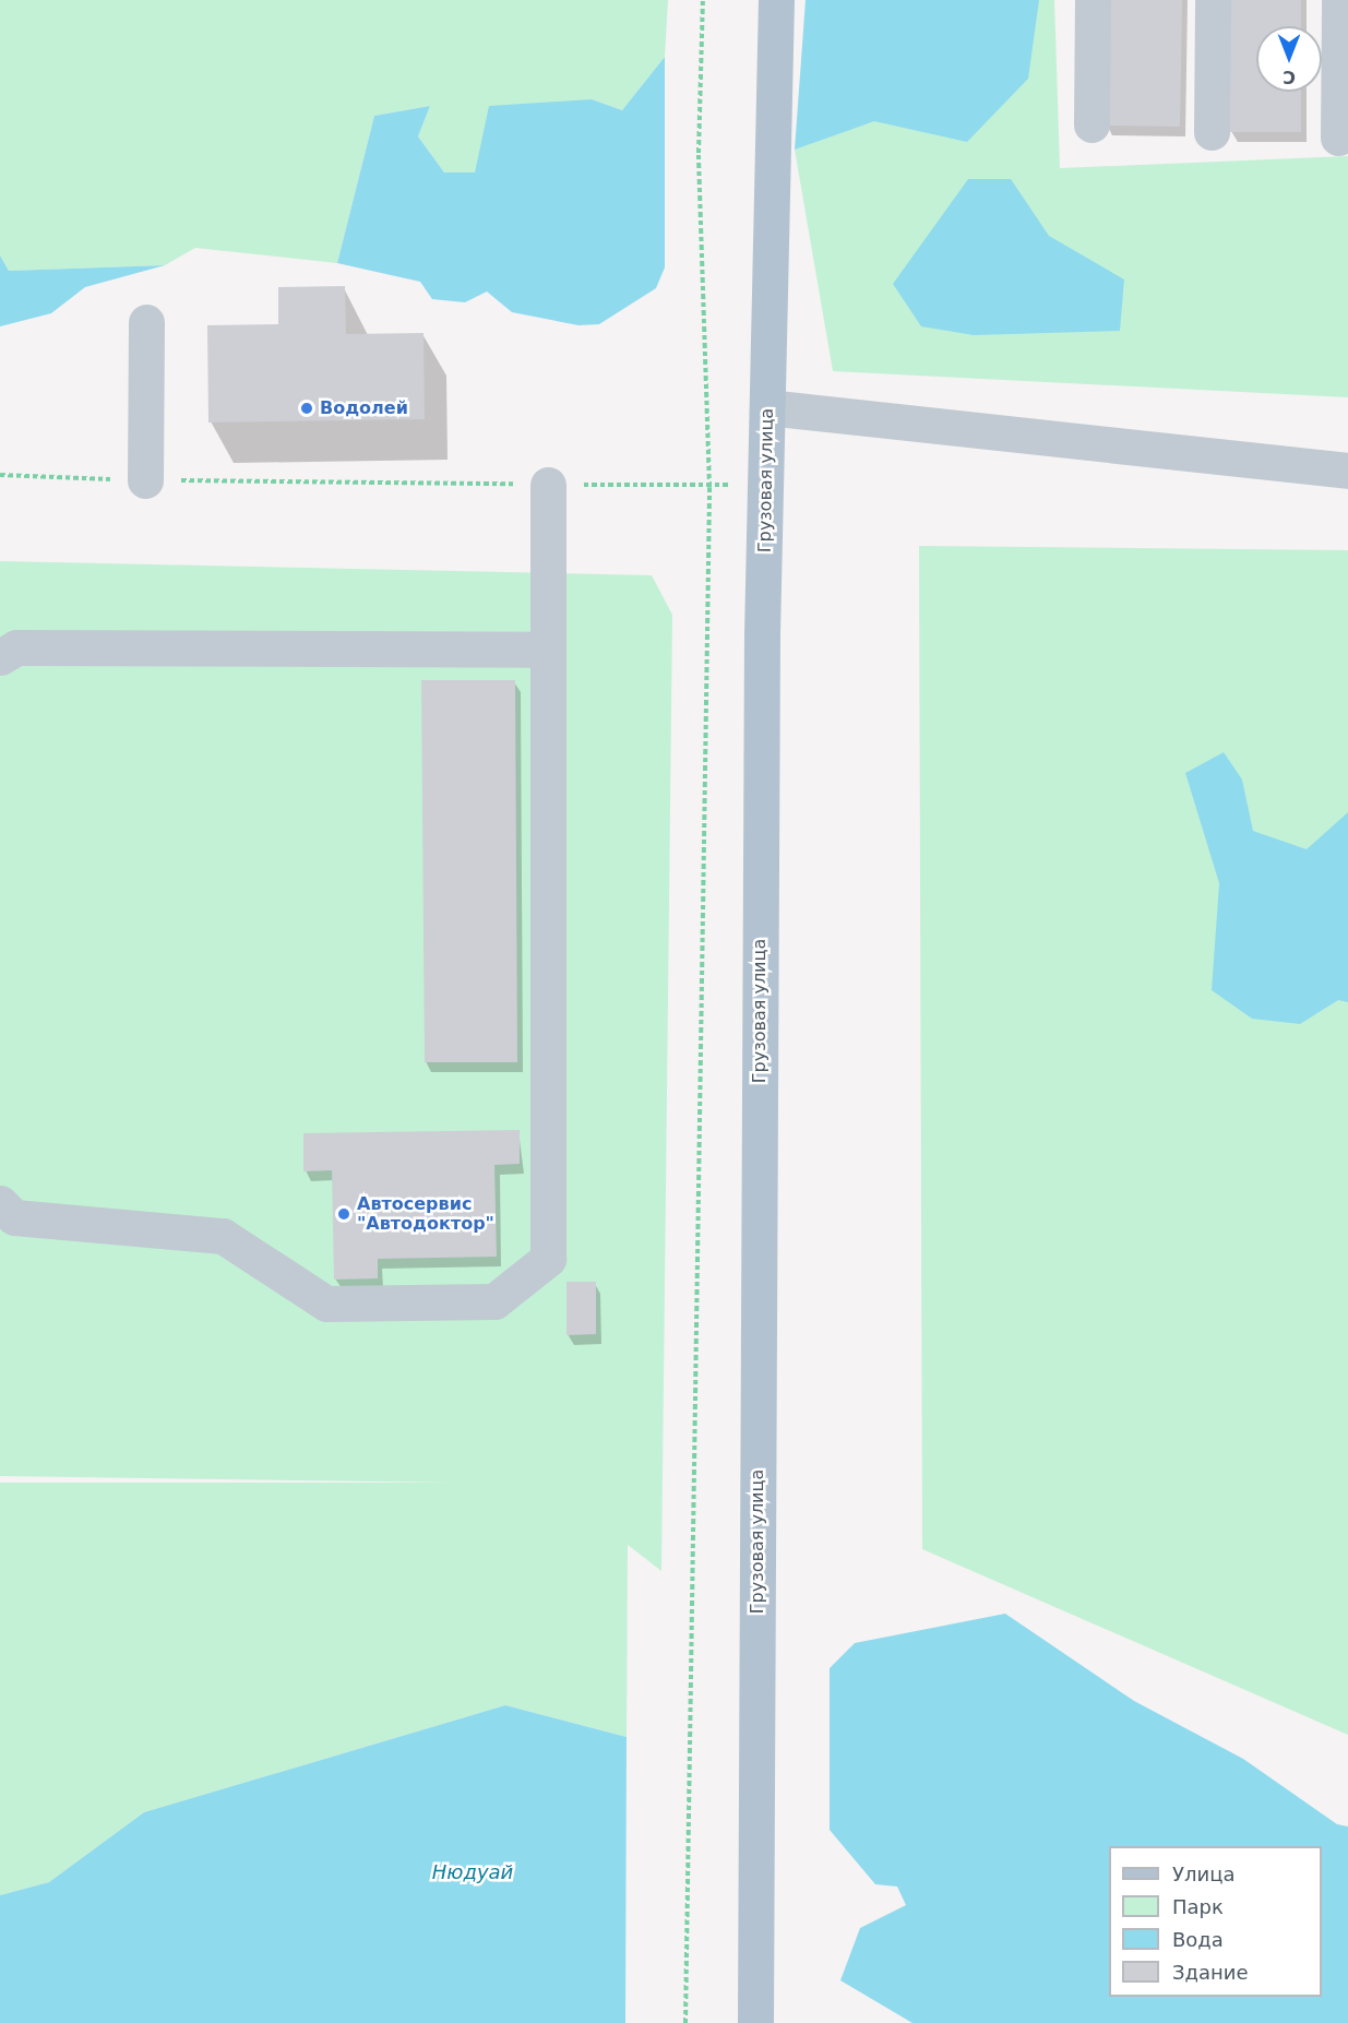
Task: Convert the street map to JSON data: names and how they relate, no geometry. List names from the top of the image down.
{
  "streets": {
    "main road": ["Грузовая улица"]
  },
  "water": ["Нюдуай"],
  "places": ["Водолей", "Автосервис \"Автодоктор\""],
  "legend": [
    "Улица",
    "Парк",
    "Вода",
    "Здание"
  ],
  "north": "bottom"
}
